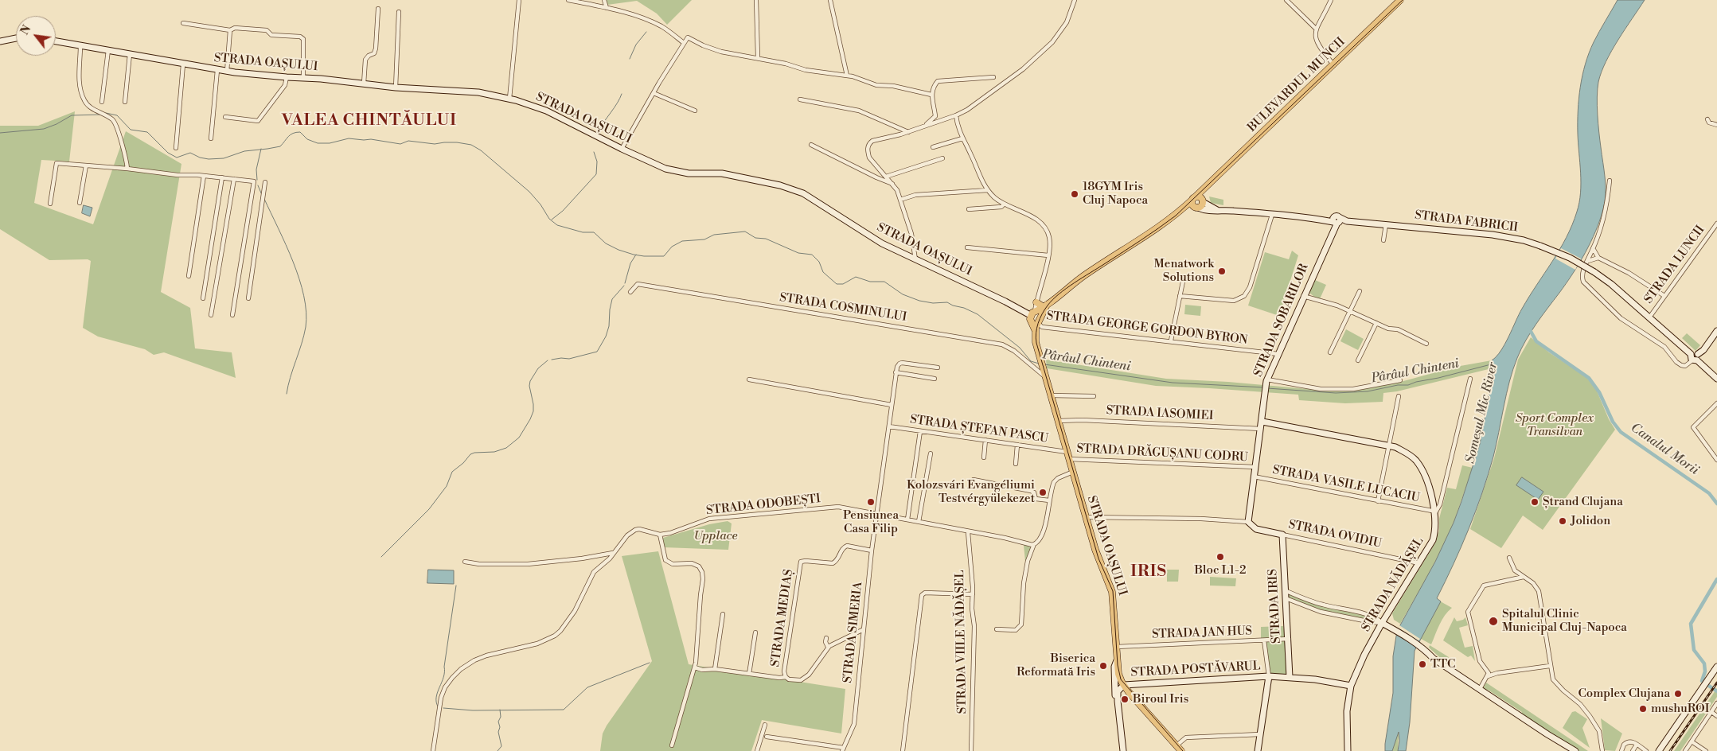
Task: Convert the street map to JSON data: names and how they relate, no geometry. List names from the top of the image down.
{
  "streets": {
    "main road": [
      "STRADA OAȘULUI",
      "BULEVARDUL MUNCII",
      "STRADA FABRICII",
      "STRADA SOBARILOR",
      "STRADA OVIDIU",
      "STRADA NĂDĂȘEL",
      "STRADA IRIS",
      "STRADA POSTĂVARUL"
    ],
    "street": [
      "STRADA LUNCII",
      "STRADA COSMINULUI",
      "STRADA GEORGE GORDON BYRON",
      "STRADA IASOMIEI",
      "STRADA ȘTEFAN PASCU",
      "STRADA DRĂGUȘANU CODRU",
      "STRADA VASILE LUCACIU",
      "STRADA ODOBEȘTI",
      "STRADA MEDIAȘ",
      "STRADA SIMERIA",
      "STRADA JAN HUS",
      "STRADA VIILE NĂDĂȘEL"
    ]
  },
  "crossings": [
    ["STRADA OAȘULUI", "BULEVARDUL MUNCII"],
    ["STRADA OAȘULUI", "STRADA COSMINULUI"],
    ["STRADA OAȘULUI", "STRADA GEORGE GORDON BYRON"],
    ["STRADA OAȘULUI", "STRADA IASOMIEI"],
    ["STRADA OAȘULUI", "STRADA ȘTEFAN PASCU"],
    ["STRADA OAȘULUI", "STRADA DRĂGUȘANU CODRU"],
    ["STRADA OAȘULUI", "STRADA JAN HUS"],
    ["STRADA OAȘULUI", "STRADA POSTĂVARUL"],
    ["BULEVARDUL MUNCII", "STRADA FABRICII"],
    ["BULEVARDUL MUNCII", "STRADA GEORGE GORDON BYRON"],
    ["STRADA FABRICII", "STRADA LUNCII"],
    ["STRADA FABRICII", "STRADA SOBARILOR"],
    ["STRADA SOBARILOR", "STRADA GEORGE GORDON BYRON"],
    ["STRADA SOBARILOR", "STRADA IASOMIEI"],
    ["STRADA SOBARILOR", "STRADA DRĂGUȘANU CODRU"],
    ["STRADA SOBARILOR", "STRADA VASILE LUCACIU"],
    ["STRADA SOBARILOR", "STRADA OVIDIU"],
    ["STRADA SOBARILOR", "STRADA NĂDĂȘEL"],
    ["STRADA ȘTEFAN PASCU", "STRADA SIMERIA"],
    ["STRADA VASILE LUCACIU", "STRADA NĂDĂȘEL"],
    ["STRADA ODOBEȘTI", "STRADA SIMERIA"],
    ["STRADA ODOBEȘTI", "STRADA VIILE NĂDĂȘEL"],
    ["STRADA OVIDIU", "STRADA NĂDĂȘEL"],
    ["STRADA OVIDIU", "STRADA IRIS"],
    ["STRADA NĂDĂȘEL", "STRADA POSTĂVARUL"],
    ["STRADA IRIS", "STRADA JAN HUS"],
    ["STRADA IRIS", "STRADA POSTĂVARUL"],
    ["STRADA MEDIAȘ", "STRADA SIMERIA"]
  ],
  "districts": ["VALEA CHINTĂULUI", "IRIS"],
  "water": ["Pârâul Chinteni", "Someşul Mic River", "Canalul Morii"],
  "parks": ["Sport Complex Transilvan", "Upplace"],
  "places": [
    "18GYM Iris Cluj Napoca",
    "Menatwork Solutions",
    "Kolozsvári Evangéliumi Testvérgyülekezet",
    "Pensiunea Casa Filip",
    "Ștrand Clujana",
    "Jolidon",
    "Bloc L1-2",
    "Spitalul Clinic Municipal Cluj-Napoca",
    "TTC",
    "Biserica Reformată Iris",
    "Complex Clujana",
    "Biroul Iris",
    "mushuROI"
  ],
  "north": "top left"
}
